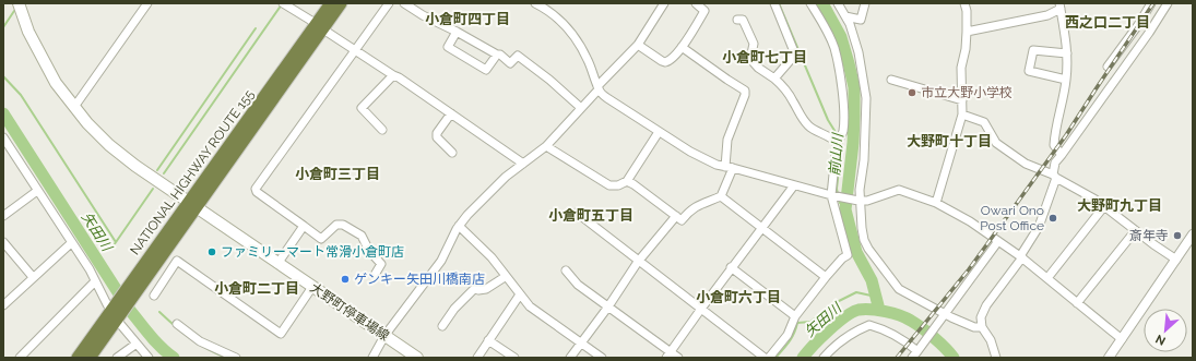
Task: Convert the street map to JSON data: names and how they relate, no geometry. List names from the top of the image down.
{
  "streets": {
    "highway": ["NATIONAL HIGHWAY ROUTE 155"],
    "main road": ["大野町停車場線"]
  },
  "crossings": [
    ["NATIONAL HIGHWAY ROUTE 155", "大野町停車場線"]
  ],
  "districts": [
    "小倉町四丁目",
    "西之口二丁目",
    "小倉町七丁目",
    "大野町十丁目",
    "小倉町三丁目",
    "大野町九丁目",
    "小倉町五丁目",
    "小倉町二丁目",
    "小倉町六丁目"
  ],
  "water": ["前山川", "矢田川"],
  "places": [
    "市立大野小学校",
    "Owari Ono Post Office",
    "斎年寺",
    "ファミリーマート常滑小倉町店",
    "ゲンキー矢田川橋南店"
  ],
  "north": "bottom left"
}
